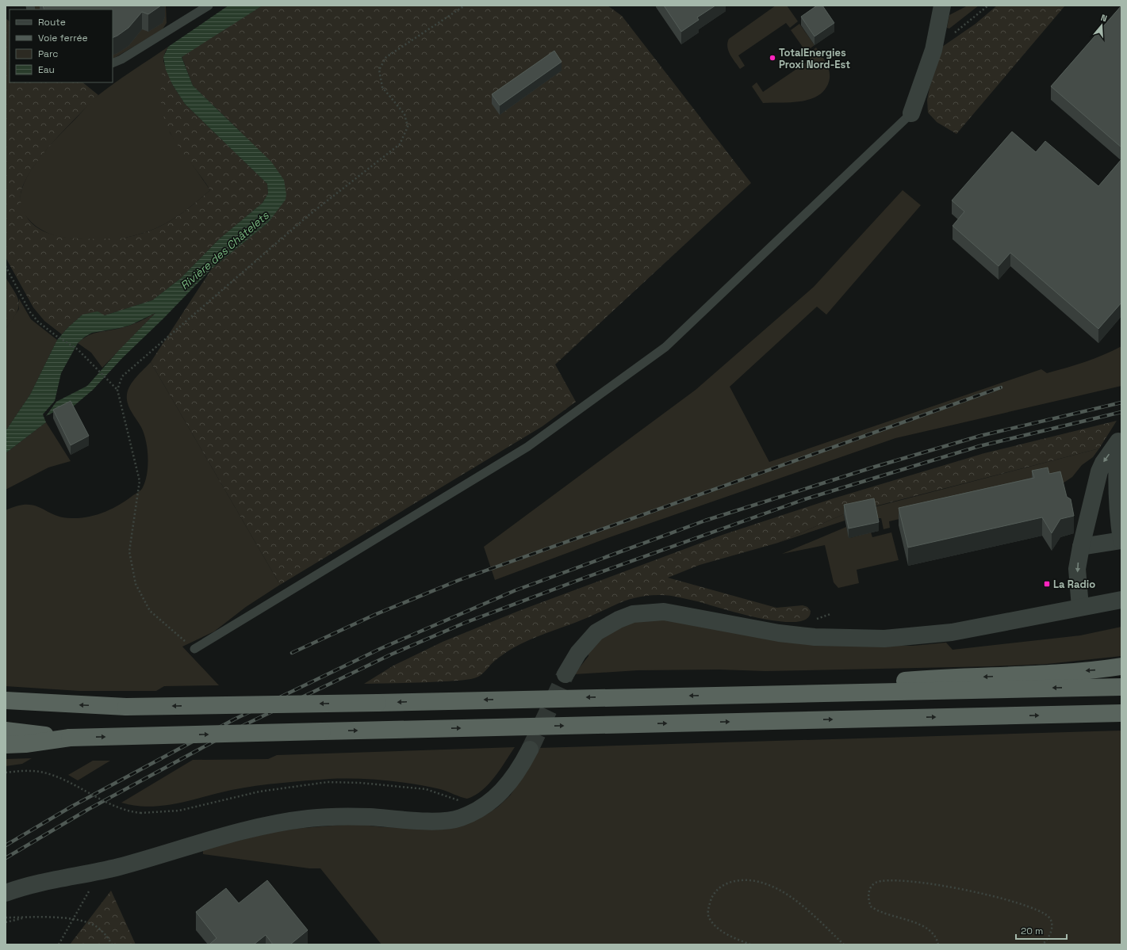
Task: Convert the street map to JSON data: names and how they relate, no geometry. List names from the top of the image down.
{
  "water": ["Rivière des Châtelets"],
  "places": {
    "other": ["TotalEnergies Proxi Nord-Est"],
    "transit": ["La Radio"]
  },
  "legend": [
    "Route",
    "Voie ferrée",
    "Parc",
    "Eau"
  ],
  "scale_bar": "20 m",
  "north": "top"
}
